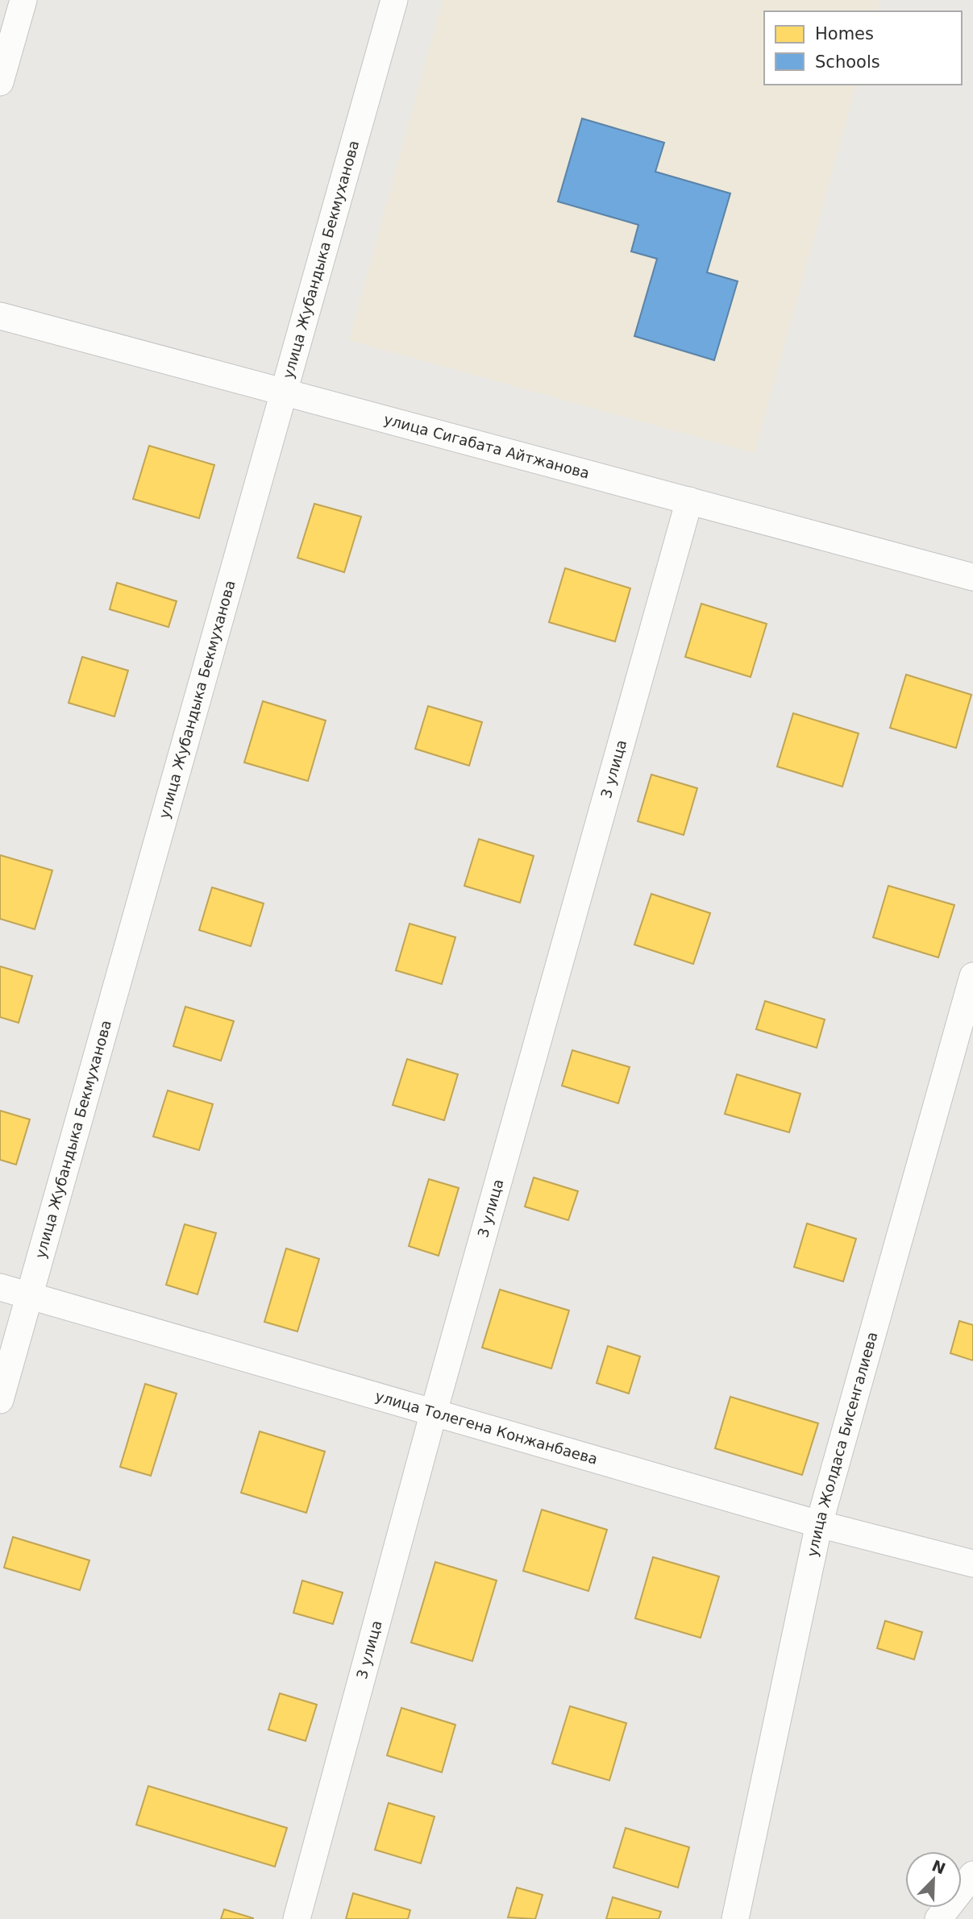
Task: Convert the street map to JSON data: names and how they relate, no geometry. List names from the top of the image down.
{
  "streets": {
    "street": [
      "улица Жубандыка Бекмуханова",
      "улица Сигабата Айтжанова",
      "3 улица",
      "улица Толегена Конжанбаева",
      "улица Жолдаса Бисенгалиева"
    ]
  },
  "crossings": [
    ["улица Жубандыка Бекмуханова", "улица Сигабата Айтжанова"],
    ["улица Жубандыка Бекмуханова", "улица Толегена Конжанбаева"],
    ["улица Сигабата Айтжанова", "3 улица"],
    ["3 улица", "улица Толегена Конжанбаева"],
    ["улица Толегена Конжанбаева", "улица Жолдаса Бисенгалиева"]
  ],
  "legend": ["Homes", "Schools"],
  "north": "top right"
}
